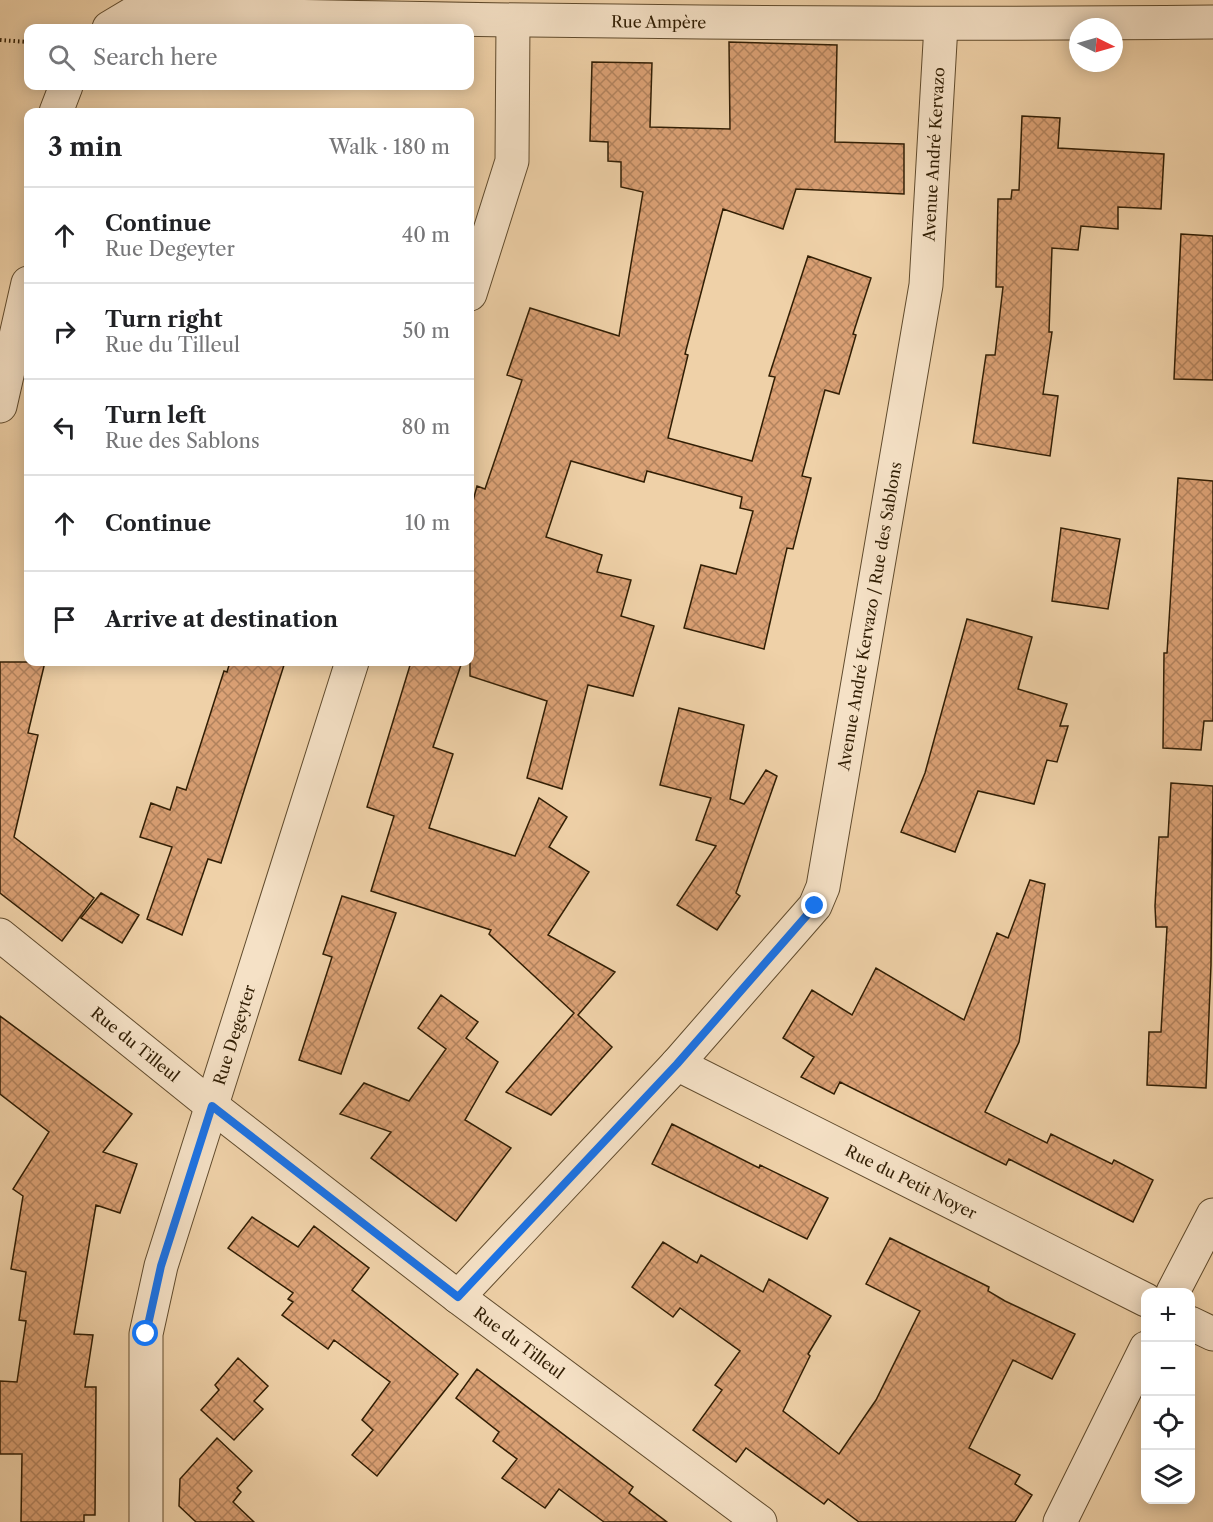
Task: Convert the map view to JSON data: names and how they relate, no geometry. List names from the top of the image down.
{
  "streets": {
    "street": [
      "Rue Ampère",
      "Avenue André Kervazo",
      "Avenue André Kervazo / Rue des Sablons",
      "Rue Degeyter",
      "Rue du Tilleul",
      "Rue du Petit Noyer"
    ]
  },
  "crossings": [
    ["Rue Ampère", "Avenue André Kervazo"],
    ["Avenue André Kervazo", "Avenue André Kervazo / Rue des Sablons"],
    ["Avenue André Kervazo / Rue des Sablons", "Rue du Tilleul"],
    ["Avenue André Kervazo / Rue des Sablons", "Rue du Petit Noyer"],
    ["Rue Degeyter", "Rue du Tilleul"]
  ],
  "north": "right",
  "page": {
    "search": "Search here",
    "heading": ["3 min", "Walk · 180 m"],
    "list": [
      ["Continue", "Rue Degeyter", "40 m"],
      ["Turn right", "Rue du Tilleul", "50 m"],
      ["Turn left", "Rue des Sablons", "80 m"],
      ["Continue", "10 m"],
      "Arrive at destination"
    ],
    "map_buttons": ["+", "−"]
  }
}
